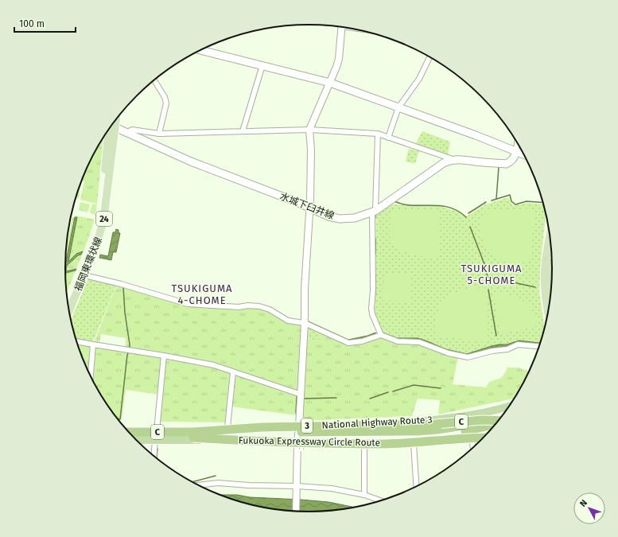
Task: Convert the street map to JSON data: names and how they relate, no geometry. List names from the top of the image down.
{
  "streets": {
    "highway": [
      "C",
      "National Highway Route 3",
      "3",
      "Fukuoka Expressway Circle Route"
    ],
    "main road": ["水城下臼井線", "24", "福岡東環状線"]
  },
  "districts": ["TSUKIGUMA 5-CHOME", "TSUKIGUMA 4-CHOME"],
  "scale_bar": "100 m",
  "north": "top left"
}
